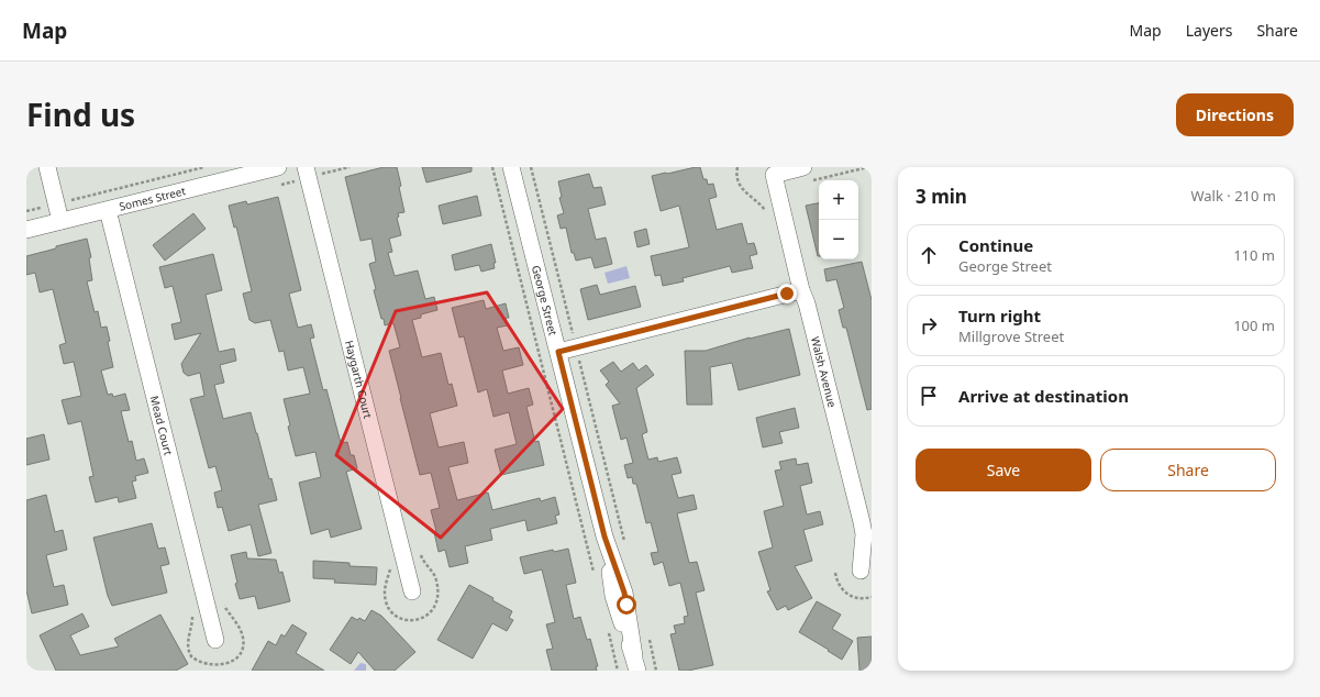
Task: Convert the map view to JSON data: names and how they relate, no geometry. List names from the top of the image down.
{
  "streets": {
    "street": [
      "Somes Street",
      "George Street",
      "Walsh Avenue",
      "Haygarth Court",
      "Mead Court"
    ]
  },
  "crossings": [
    ["Somes Street", "Mead Court"]
  ],
  "page": {
    "header": "Map",
    "nav": ["Map", "Layers", "Share"],
    "title": "Find us",
    "buttons": [
      "Directions",
      ["Save", "Share"]
    ],
    "heading": ["3 min", "Walk · 210 m"],
    "map_buttons": ["+", "−"],
    "list": [
      ["Continue", "George Street", "110 m"],
      ["Turn right", "Millgrove Street", "100 m"],
      "Arrive at destination"
    ]
  }
}
